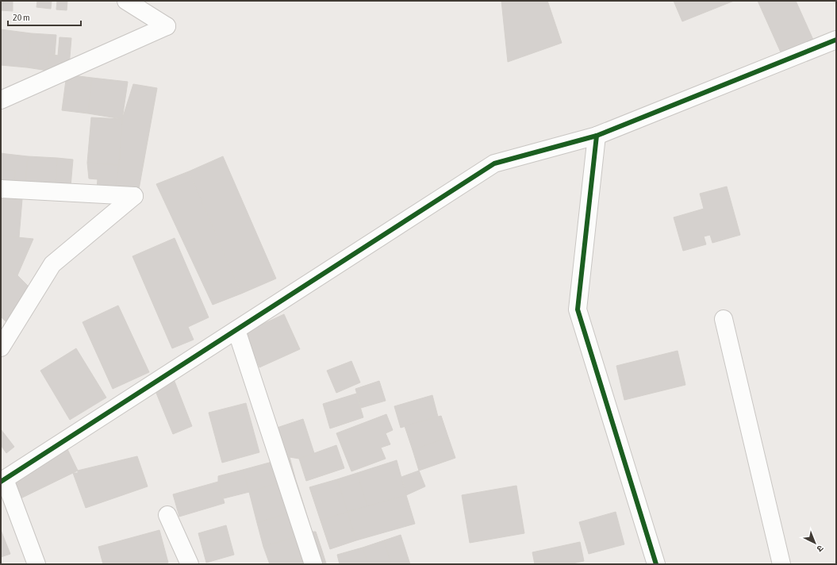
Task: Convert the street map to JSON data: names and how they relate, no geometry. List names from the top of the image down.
{
  "scale_bar": "20 m",
  "north": "bottom right"
}
